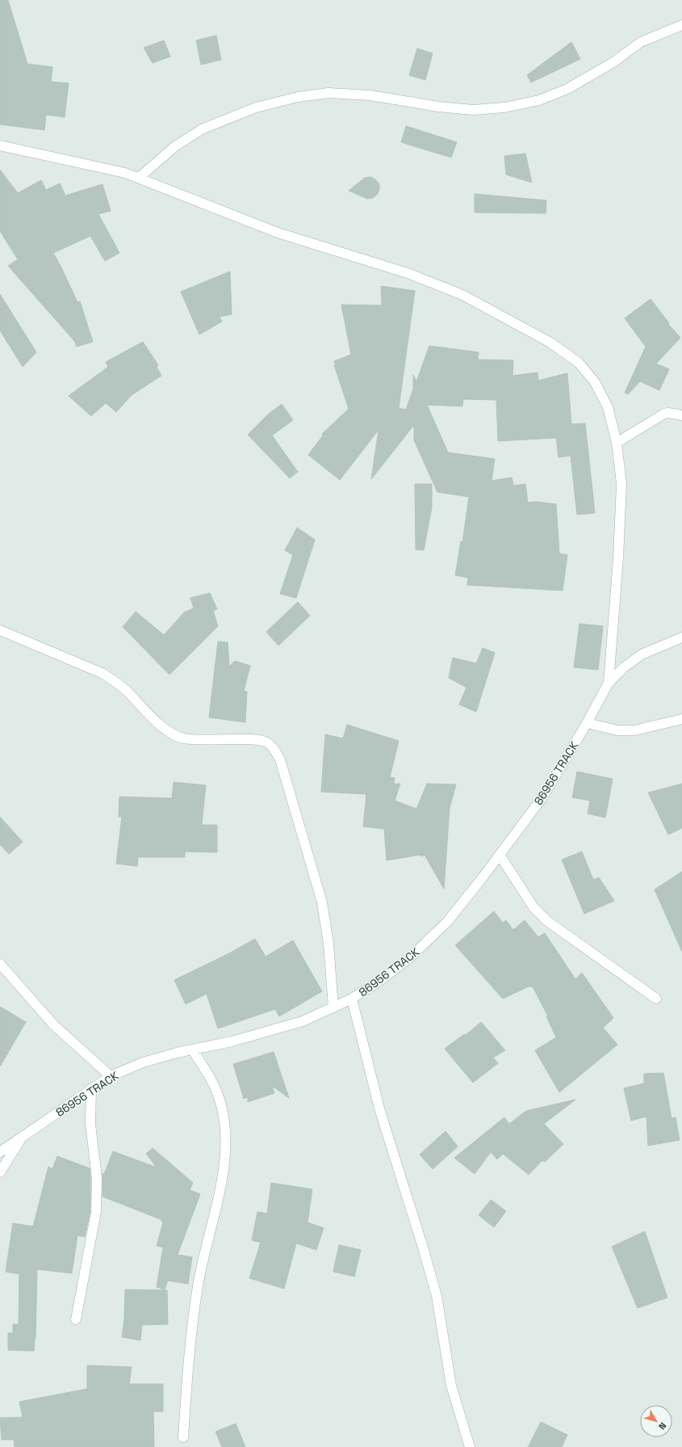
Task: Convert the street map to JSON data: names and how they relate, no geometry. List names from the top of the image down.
{
  "streets": {
    "street": ["86956 TRACK"]
  },
  "north": "bottom right"
}
